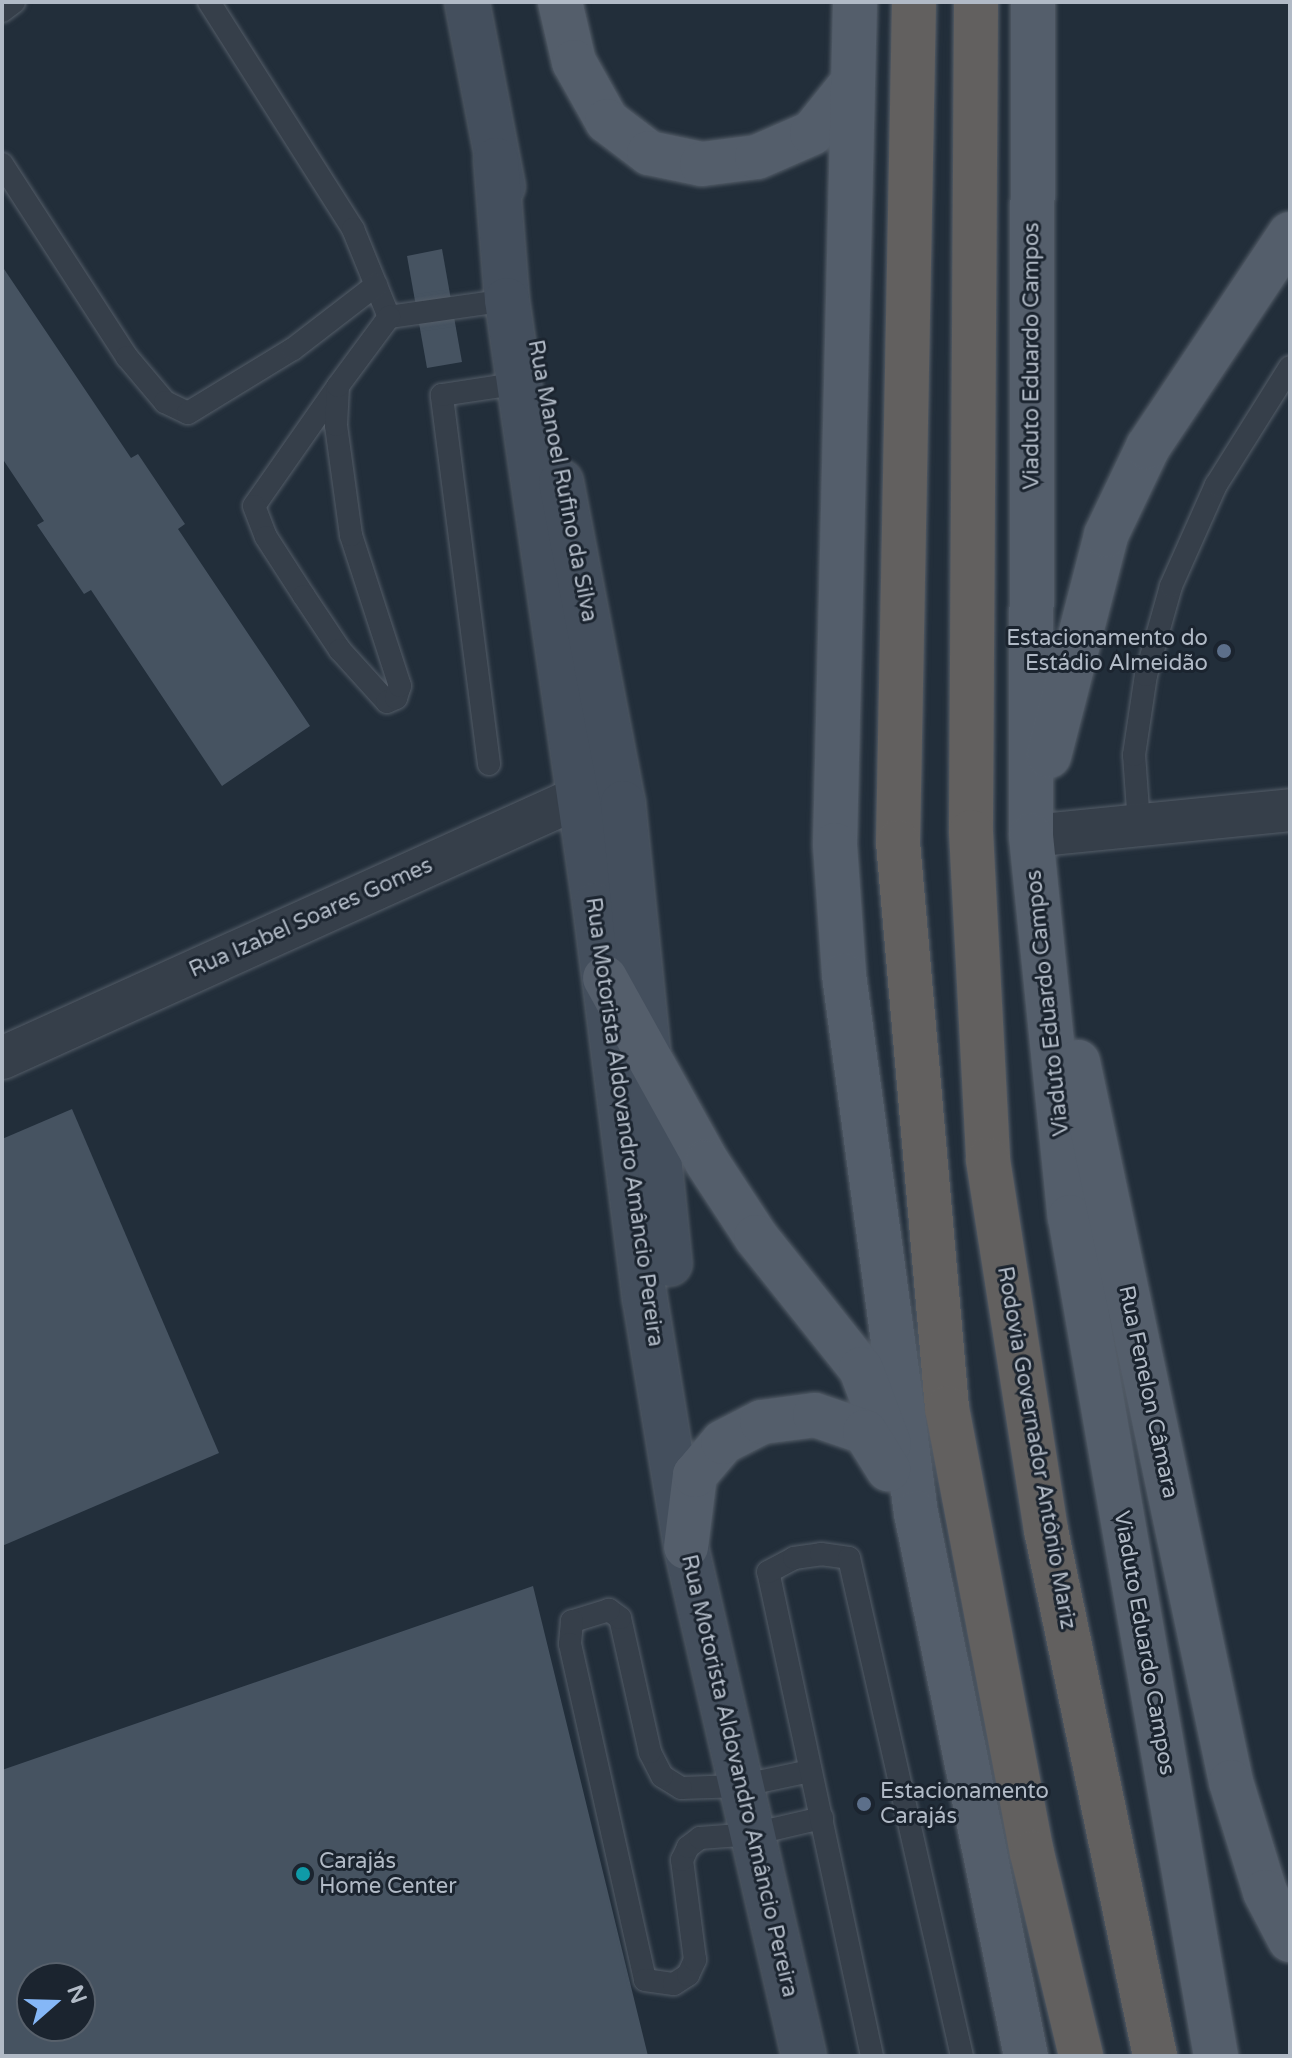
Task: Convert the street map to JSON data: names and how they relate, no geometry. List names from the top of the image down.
{
  "streets": {
    "highway": ["Rodovia Governador Antônio Mariz"],
    "main road": [
      "Viaduto Eduardo Campos",
      "Rua Manoel Rufino da Silva",
      "Rua Motorista Aldovandro Amâncio Pereira",
      "Rua Fenelon Câmara"
    ],
    "street": ["Rua Izabel Soares Gomes"]
  },
  "crossings": [
    ["Viaduto Eduardo Campos", "Rua Fenelon Câmara"],
    ["Rua Manoel Rufino da Silva", "Rua Izabel Soares Gomes"],
    ["Rua Manoel Rufino da Silva", "Rua Motorista Aldovandro Amâncio Pereira"],
    ["Rua Izabel Soares Gomes", "Rua Motorista Aldovandro Amâncio Pereira"]
  ],
  "places": ["Estacionamento do Estádio Almeidão", "Estacionamento Carajás", "Carajás Home Center"],
  "north": "right"
}
